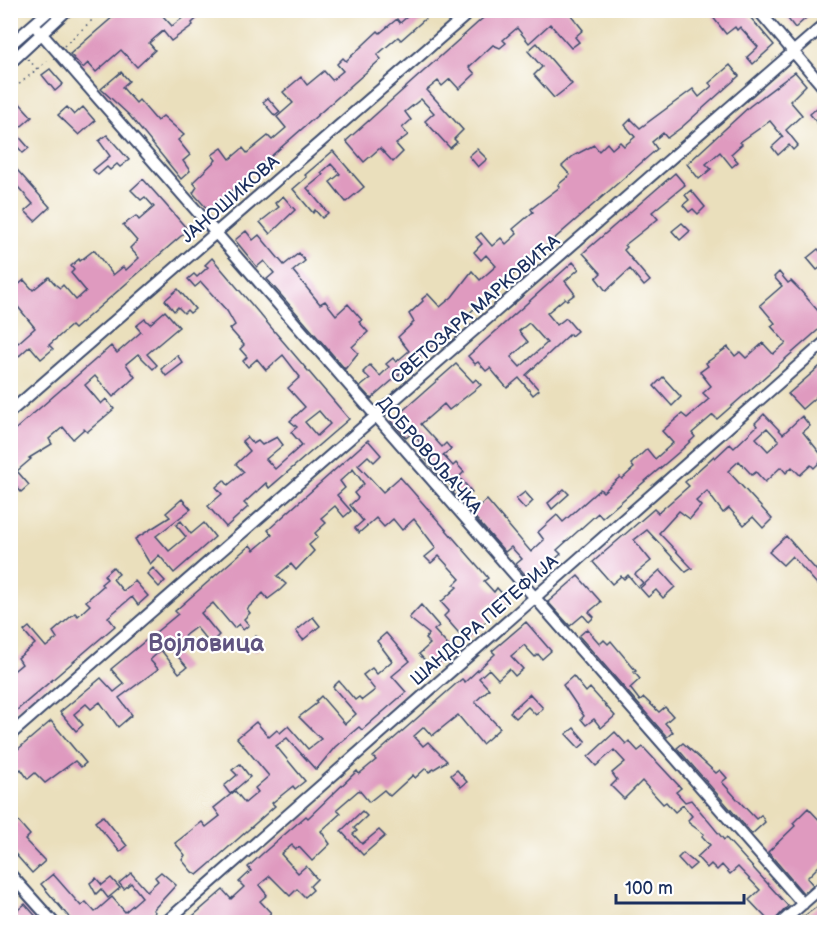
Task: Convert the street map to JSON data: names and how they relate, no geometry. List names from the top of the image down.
{
  "streets": {
    "street": [
      "ЈАНОШИКОВА",
      "СВЕТОЗАРА МАРКОВИЋА",
      "ДОБРОВОЉАЧКА",
      "ШАНДОРА ПЕТЕФИЈА"
    ]
  },
  "crossings": [
    ["ЈАНОШИКОВА", "ДОБРОВОЉАЧКА"],
    ["СВЕТОЗАРА МАРКОВИЋА", "ДОБРОВОЉАЧКА"],
    ["ДОБРОВОЉАЧКА", "ШАНДОРА ПЕТЕФИЈА"]
  ],
  "districts": ["Војловица"],
  "scale_bar": "100 m"
}
